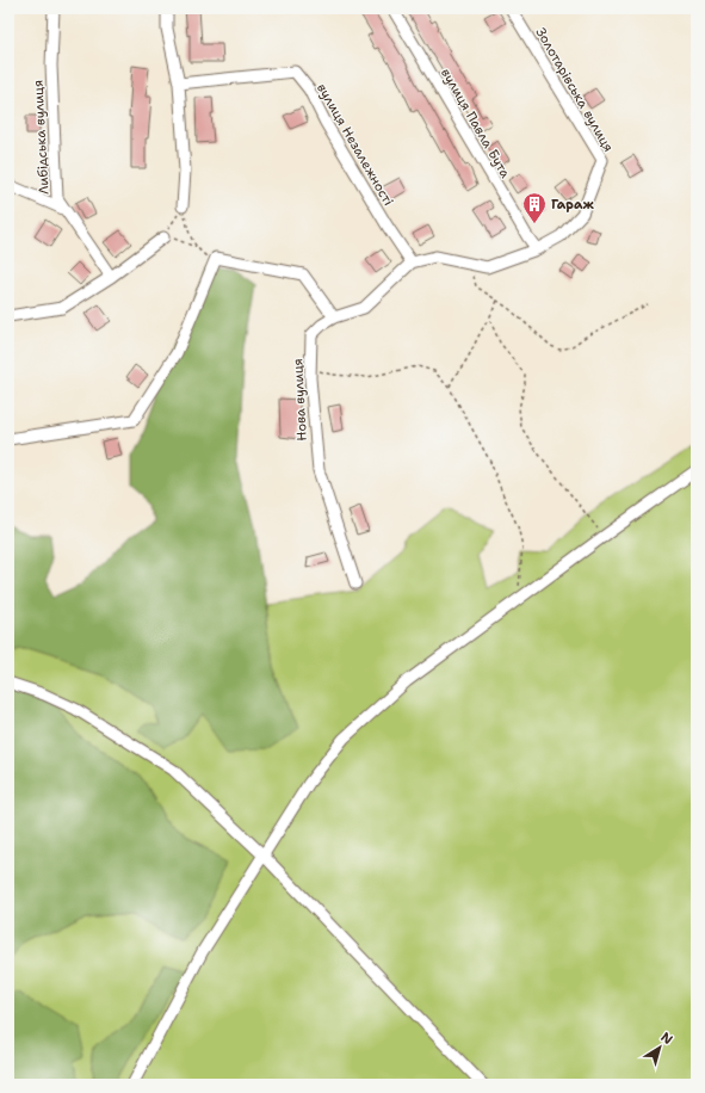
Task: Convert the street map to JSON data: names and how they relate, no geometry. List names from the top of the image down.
{
  "streets": {
    "street": [
      "Золотарівська вулиця",
      "вулиця Павла Бута",
      "Либідська вулиця",
      "вулиця Незалежності",
      "Нова вулиця"
    ]
  },
  "crossings": [
    ["Золотарівська вулиця", "вулиця Павла Бута"],
    ["вулиця Незалежності", "Нова вулиця"]
  ],
  "places": {
    "building": ["Гараж"]
  },
  "north": "top right"
}
